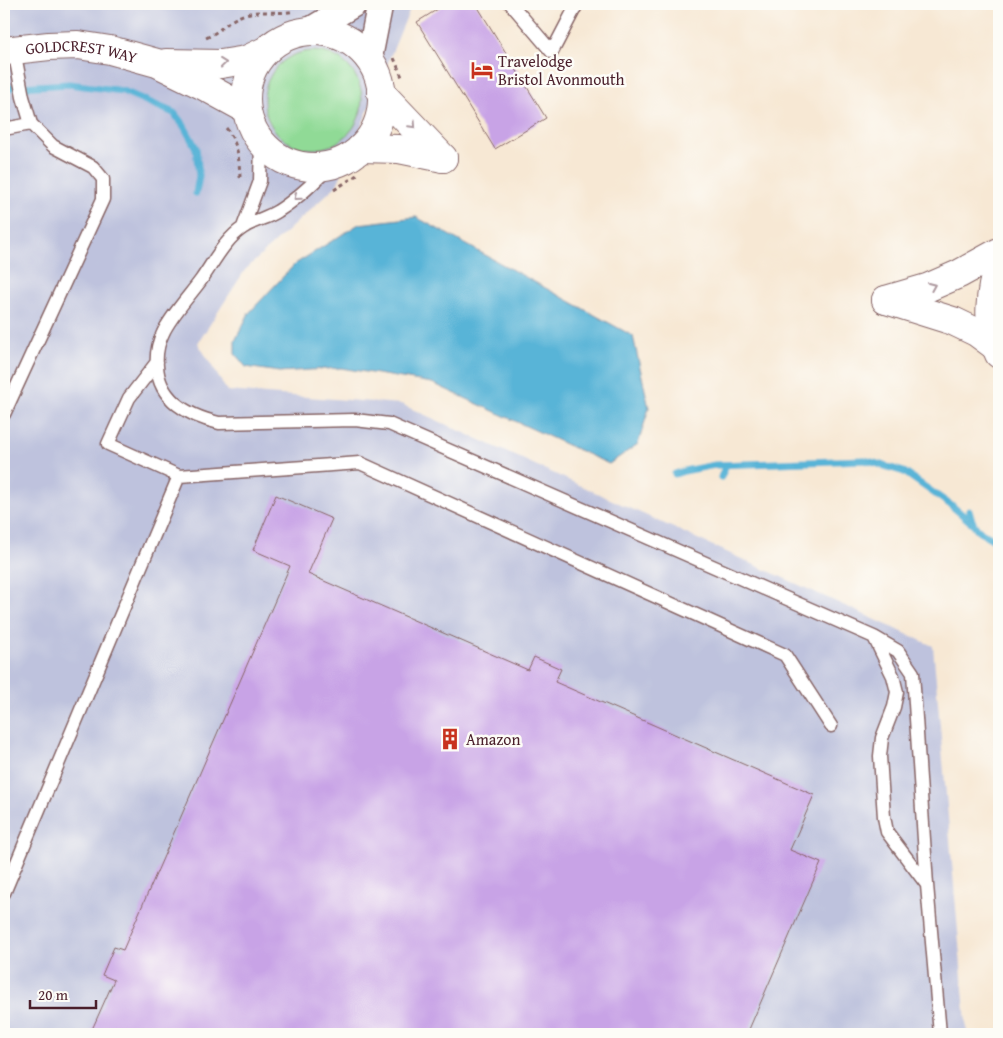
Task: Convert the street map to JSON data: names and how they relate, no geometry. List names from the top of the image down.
{
  "streets": {
    "street": ["GOLDCREST WAY"]
  },
  "places": {
    "hotel": ["Travelodge Bristol Avonmouth"],
    "building": ["Amazon"]
  },
  "scale_bar": "20 m"
}
